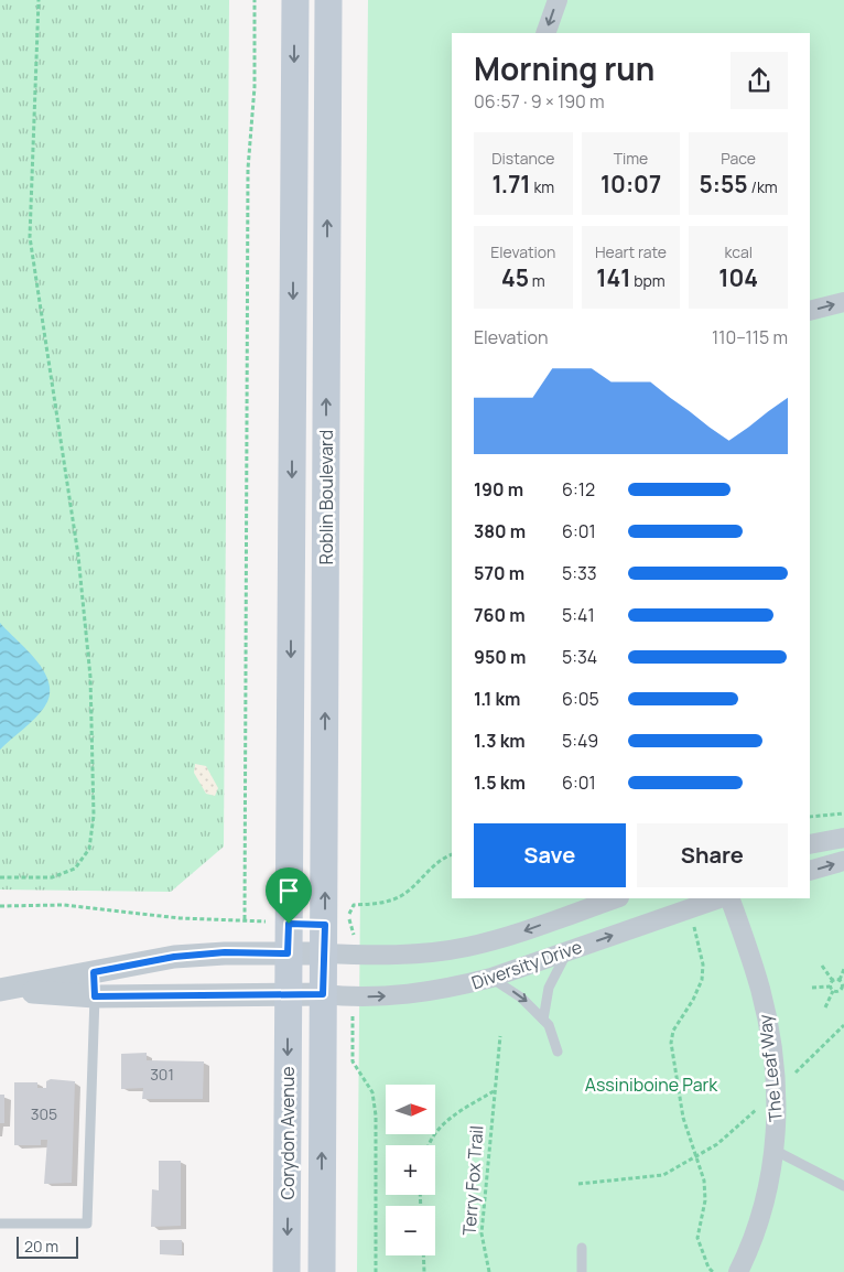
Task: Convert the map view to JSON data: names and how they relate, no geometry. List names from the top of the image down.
{
  "streets": {
    "main road": ["Roblin Boulevard", "Corydon Avenue"],
    "street": ["Diversity Drive", "The Leaf Way"],
    "path": ["Terry Fox Trail"]
  },
  "crossings": [
    ["Roblin Boulevard", "Diversity Drive"],
    ["Roblin Boulevard", "Corydon Avenue"],
    ["Diversity Drive", "Corydon Avenue"]
  ],
  "parks": ["Assiniboine Park"],
  "house_numbers": ["301", "305"],
  "scale_bar": "20 m",
  "north": "right",
  "page": {
    "heading": ["Morning run", "06:57 · 9 × 190 m"],
    "stats": [
      ["Distance", "1.71 km"],
      ["Time", "10:07"],
      ["Pace", "5:55 /km"],
      ["Elevation", "45 m"],
      ["Heart rate", "141 bpm"],
      ["kcal", "104"]
    ],
    "chart": ["Elevation", "110–115 m"],
    "list": [
      {
        "name": "190 m",
        "note": "6:12"
      },
      {
        "name": "380 m",
        "note": "6:01"
      },
      {
        "name": "570 m",
        "note": "5:33"
      },
      {
        "name": "760 m",
        "note": "5:41"
      },
      {
        "name": "950 m",
        "note": "5:34"
      },
      {
        "name": "1.1 km",
        "note": "6:05"
      },
      {
        "name": "1.3 km",
        "note": "5:49"
      },
      {
        "name": "1.5 km",
        "note": "6:01"
      }
    ],
    "buttons": ["Save", "Share"],
    "map_buttons": ["+", "−"],
    "scale": "20 m"
  }
}
